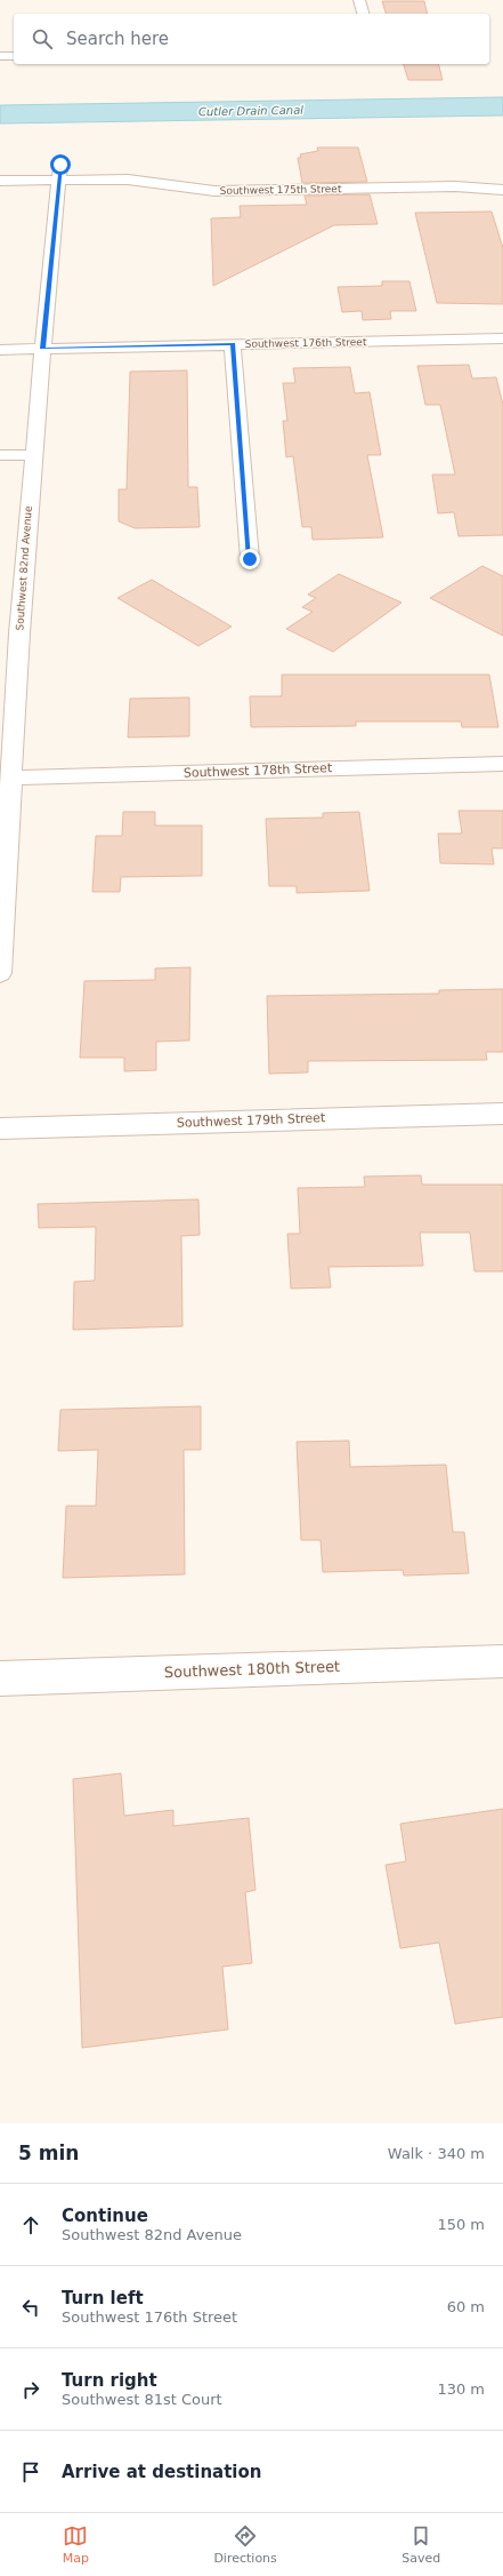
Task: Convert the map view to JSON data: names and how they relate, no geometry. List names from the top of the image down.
{
  "streets": {
    "street": [
      "Southwest 175th Street",
      "Southwest 176th Street",
      "Southwest 82nd Avenue",
      "Southwest 178th Street",
      "Southwest 179th Street",
      "Southwest 180th Street"
    ]
  },
  "crossings": [
    ["Southwest 175th Street", "Southwest 82nd Avenue"],
    ["Southwest 176th Street", "Southwest 82nd Avenue"],
    ["Southwest 82nd Avenue", "Southwest 178th Street"]
  ],
  "water": ["Cutler Drain Canal"],
  "page": {
    "search": "Search here",
    "heading": ["5 min", "Walk · 340 m"],
    "list": [
      ["Continue", "Southwest 82nd Avenue", "150 m"],
      ["Turn left", "Southwest 176th Street", "60 m"],
      ["Turn right", "Southwest 81st Court", "130 m"],
      "Arrive at destination"
    ],
    "nav": ["Map", "Directions", "Saved"]
  }
}
